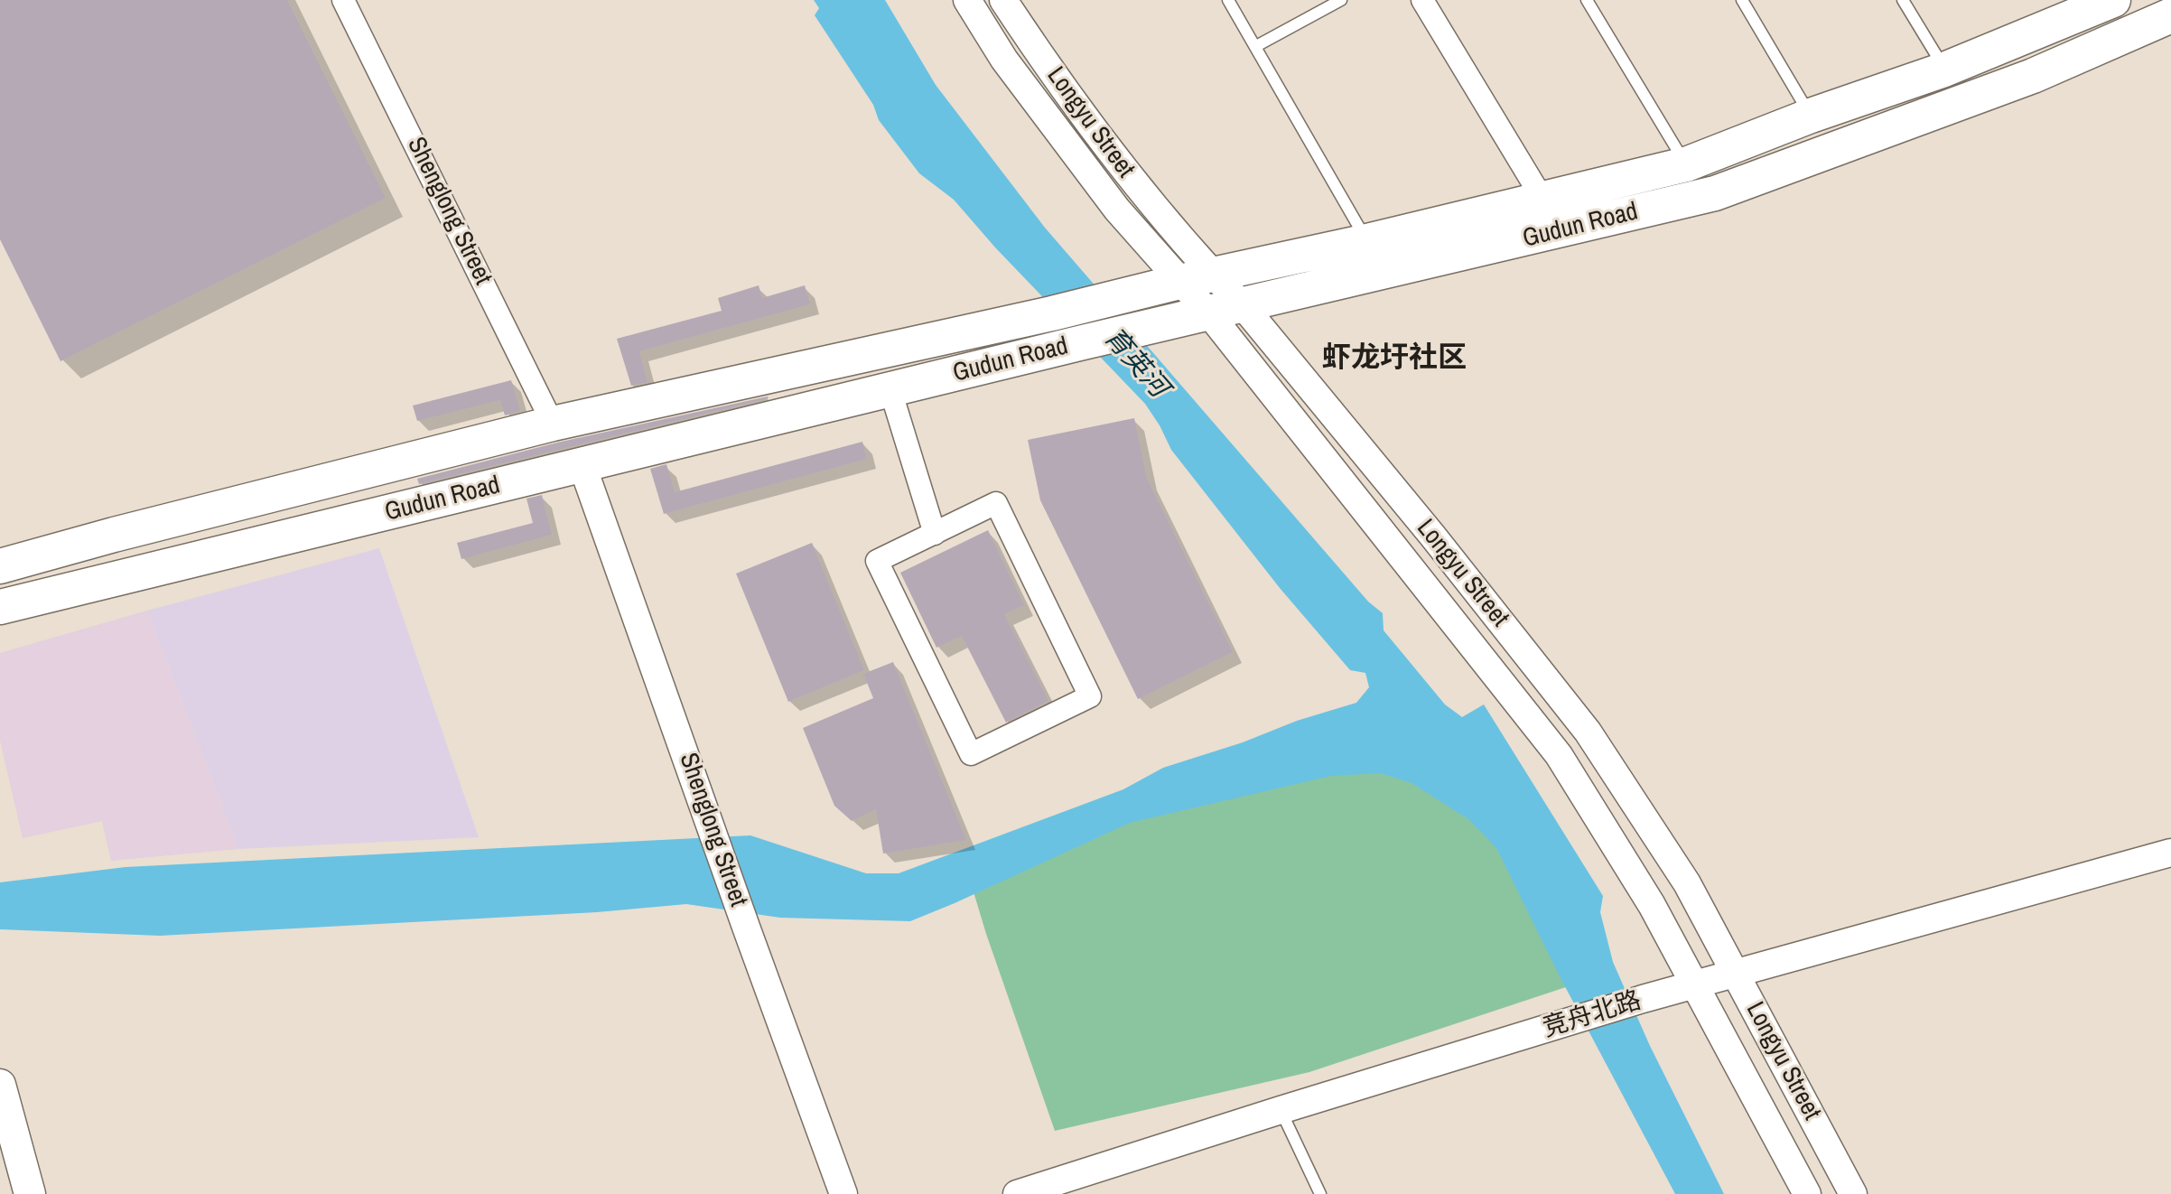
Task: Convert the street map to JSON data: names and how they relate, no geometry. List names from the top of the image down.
{
  "streets": {
    "main road": ["Gudun Road"],
    "street": ["Longyu Street", "Shenglong Street", "竞舟北路"]
  },
  "crossings": [
    ["Longyu Street", "Gudun Road"],
    ["Longyu Street", "竞舟北路"],
    ["Shenglong Street", "Gudun Road"]
  ],
  "districts": ["虾龙圩社区"],
  "water": ["育英河"]
}
